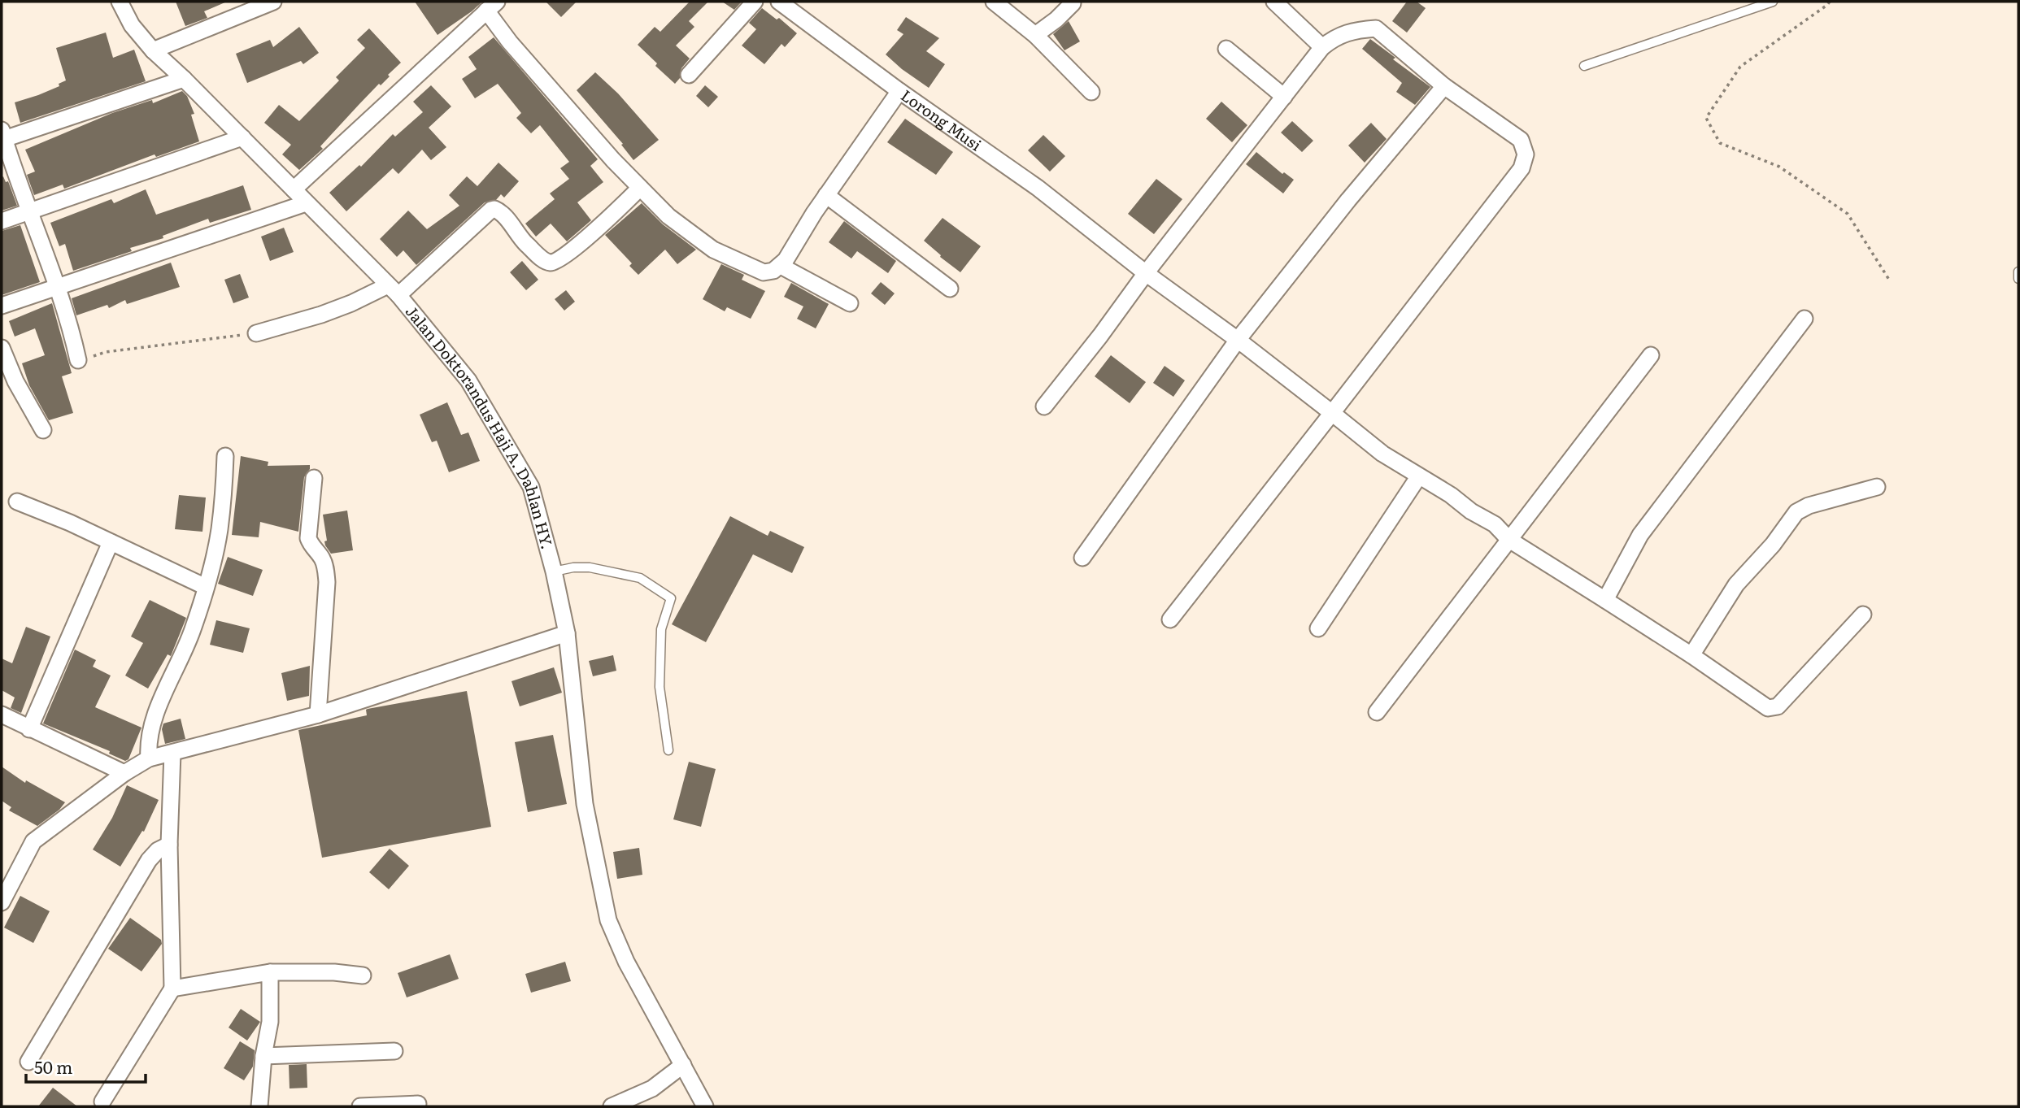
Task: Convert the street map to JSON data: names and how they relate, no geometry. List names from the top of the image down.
{
  "streets": {
    "street": ["Lorong Musi", "Jalan Doktorandus Haji A. Dahlan HY."]
  },
  "scale_bar": "50 m"
}
